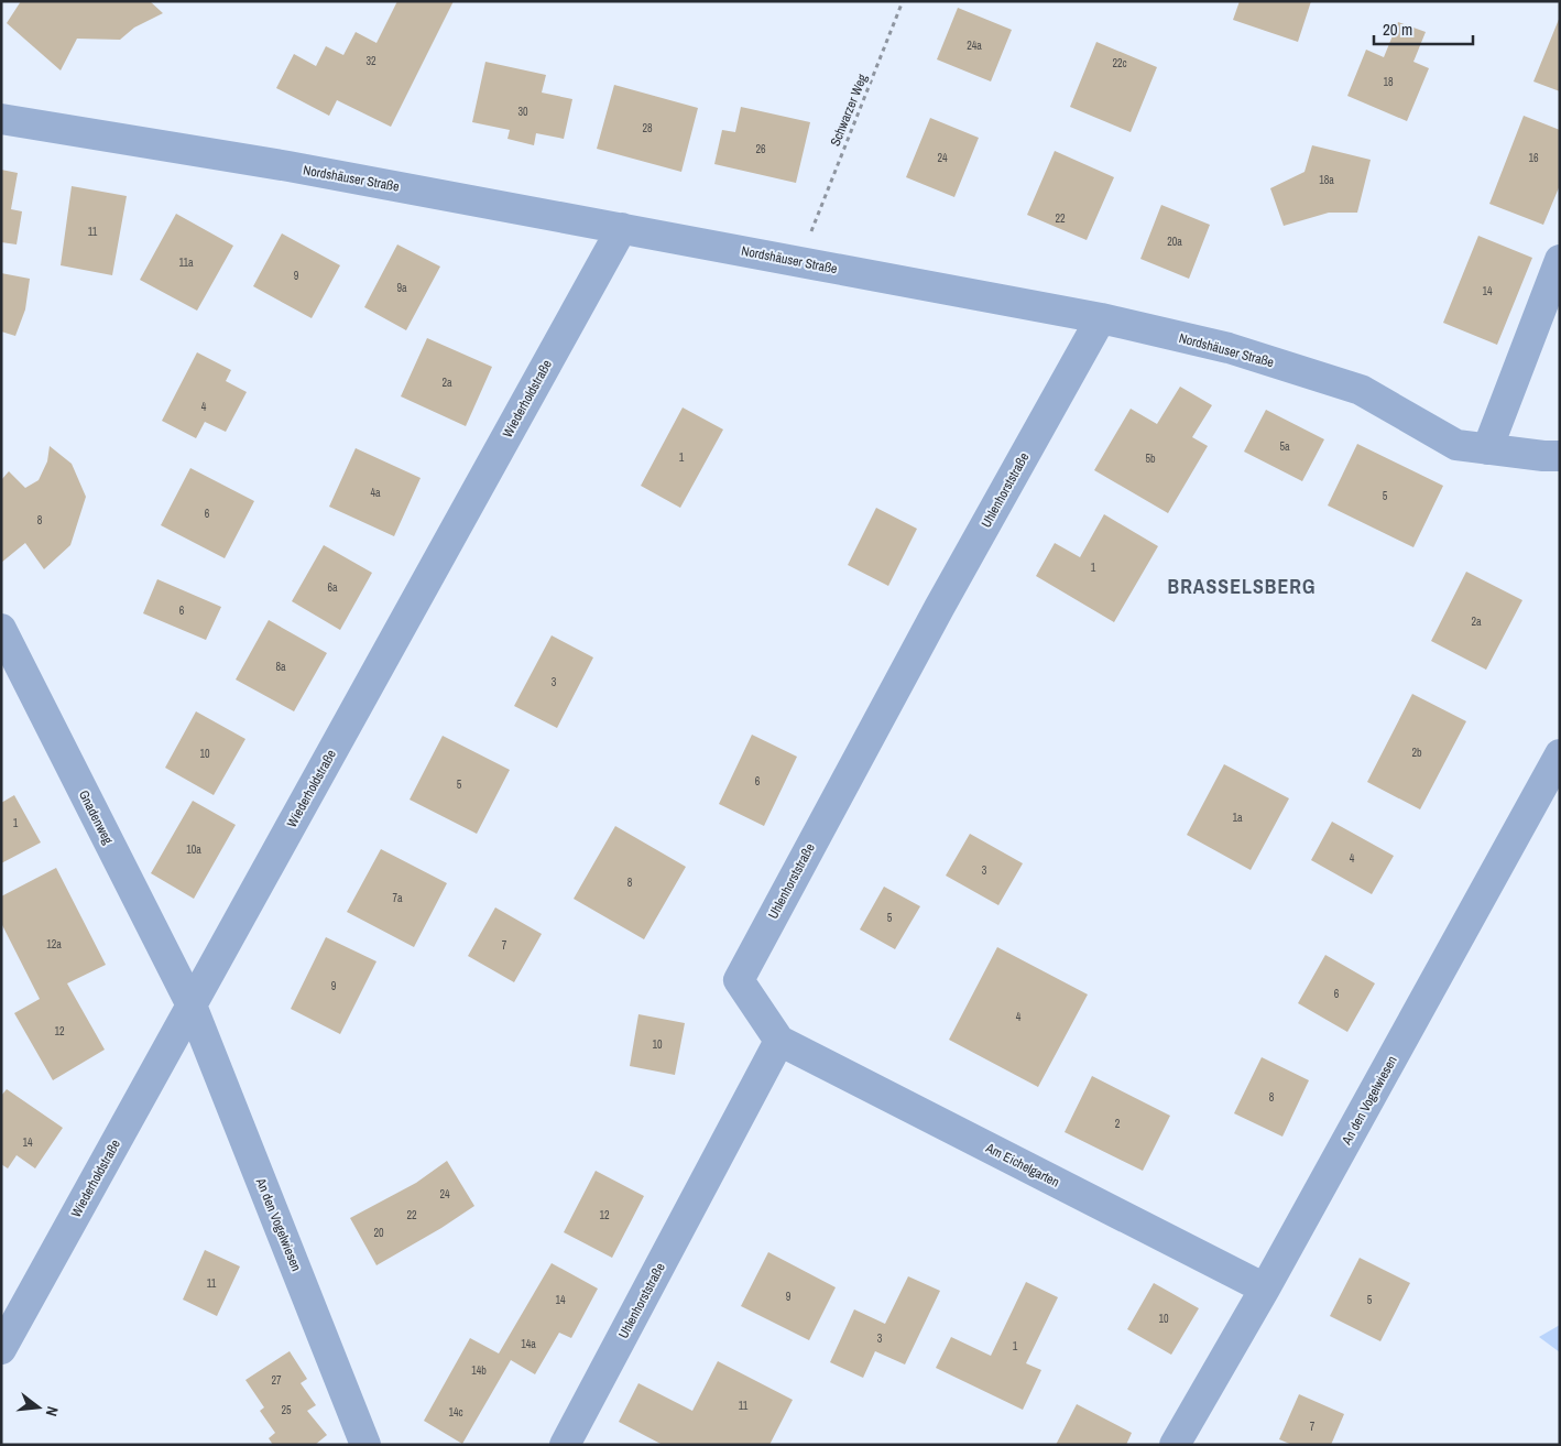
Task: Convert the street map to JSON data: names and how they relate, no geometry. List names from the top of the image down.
{
  "streets": {
    "street": [
      "Nordshäuser Straße",
      "Wiederholdstraße",
      "Uhlenhorststraße",
      "Gnadenweg",
      "An den Vogelwiesen",
      "Am Eichelgarten"
    ],
    "path": ["Schwarzer Weg"]
  },
  "crossings": [
    ["Nordshäuser Straße", "Wiederholdstraße"],
    ["Nordshäuser Straße", "Uhlenhorststraße"],
    ["Wiederholdstraße", "Gnadenweg"],
    ["Wiederholdstraße", "An den Vogelwiesen"],
    ["Uhlenhorststraße", "Am Eichelgarten"],
    ["Gnadenweg", "An den Vogelwiesen"],
    ["An den Vogelwiesen", "Am Eichelgarten"]
  ],
  "districts": ["BRASSELSBERG"],
  "house_numbers": [
    "24a",
    "32",
    "22c",
    "18",
    "30",
    "28",
    "26",
    "24",
    "16",
    "18a",
    "22",
    "11",
    "20a",
    "11a",
    "9",
    "9a",
    "14",
    "2a",
    "4",
    "5a",
    "1",
    "5b",
    "4a",
    "5",
    "6",
    "8",
    "1",
    "6a",
    "6",
    "2a",
    "8a",
    "3",
    "2b",
    "10",
    "6",
    "5",
    "1a",
    "1",
    "10a",
    "4",
    "3",
    "8",
    "7a",
    "5",
    "12a",
    "7",
    "9",
    "6",
    "4",
    "12",
    "10",
    "8",
    "2",
    "14",
    "24",
    "22",
    "12",
    "20",
    "11",
    "9",
    "14",
    "5",
    "10",
    "3",
    "14a",
    "1",
    "14b",
    "27",
    "11",
    "25",
    "14c",
    "7"
  ],
  "scale_bar": "20 m",
  "north": "right"
}
